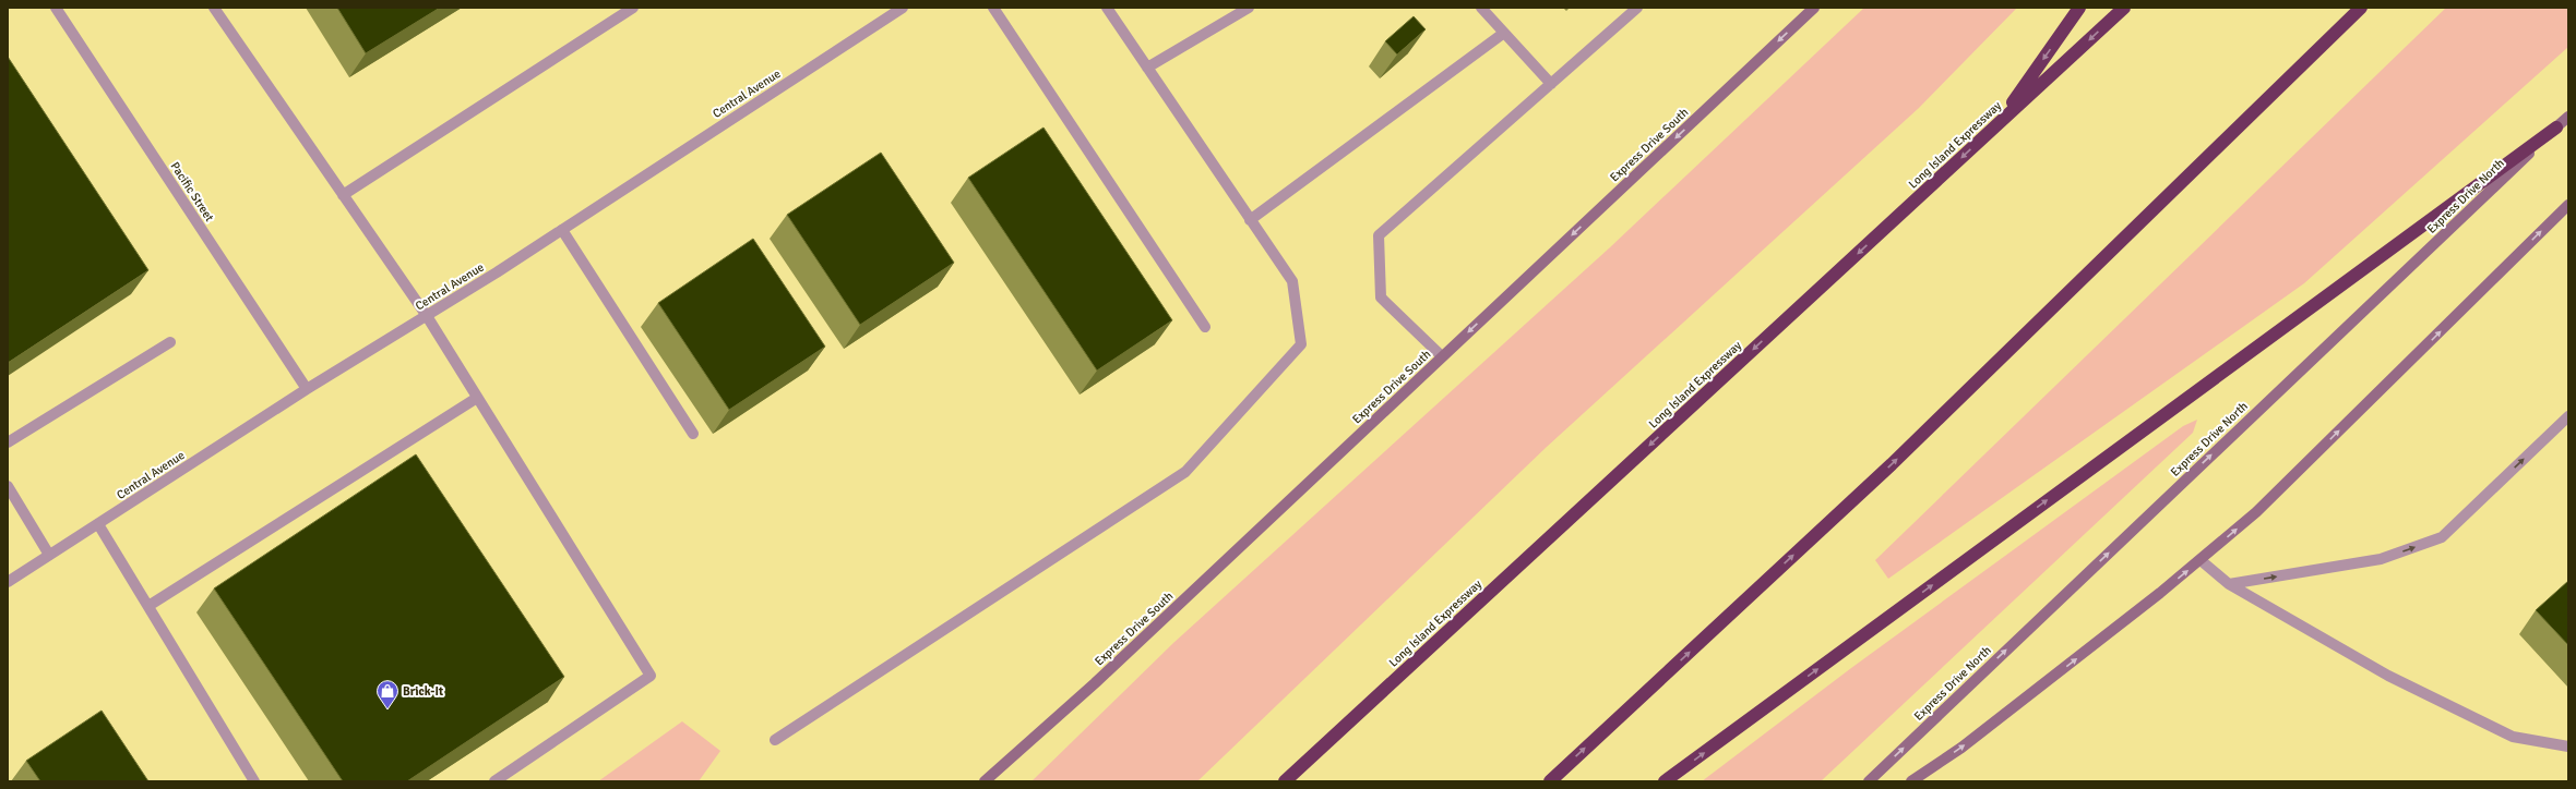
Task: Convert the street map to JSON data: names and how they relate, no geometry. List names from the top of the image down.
{
  "streets": {
    "highway": ["Long Island Expressway"],
    "main road": ["Express Drive South", "Express Drive North"],
    "street": ["Central Avenue", "Pacific Street"]
  },
  "crossings": [
    ["Central Avenue", "Pacific Street"]
  ],
  "one_way": ["Express Drive South", "Long Island Expressway"],
  "places": {
    "shop": ["Brick-It"]
  }
}
